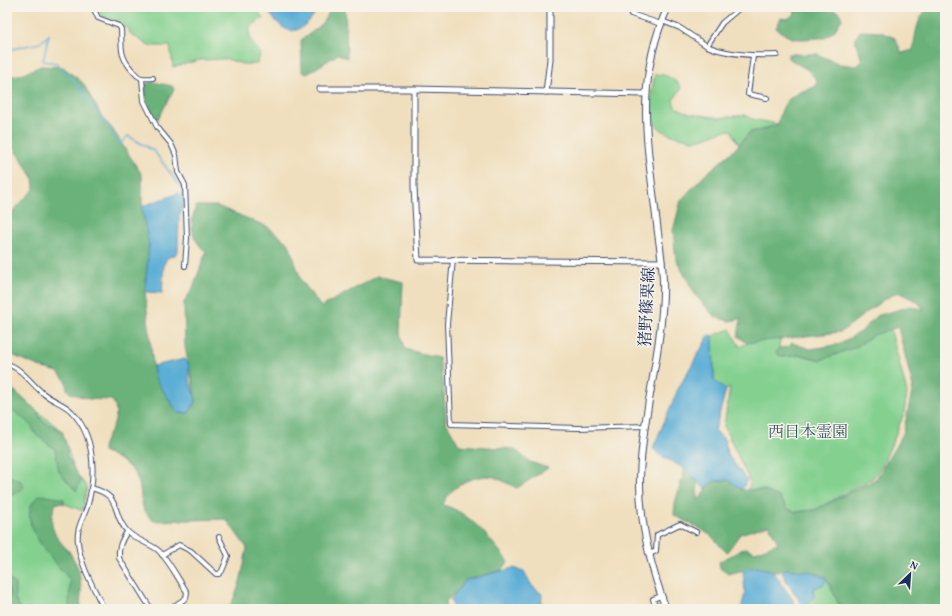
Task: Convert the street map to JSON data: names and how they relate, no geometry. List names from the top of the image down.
{
  "streets": {
    "main road": ["猪野篠栗線"]
  },
  "parks": ["西日本霊園"],
  "north": "top right"
}
